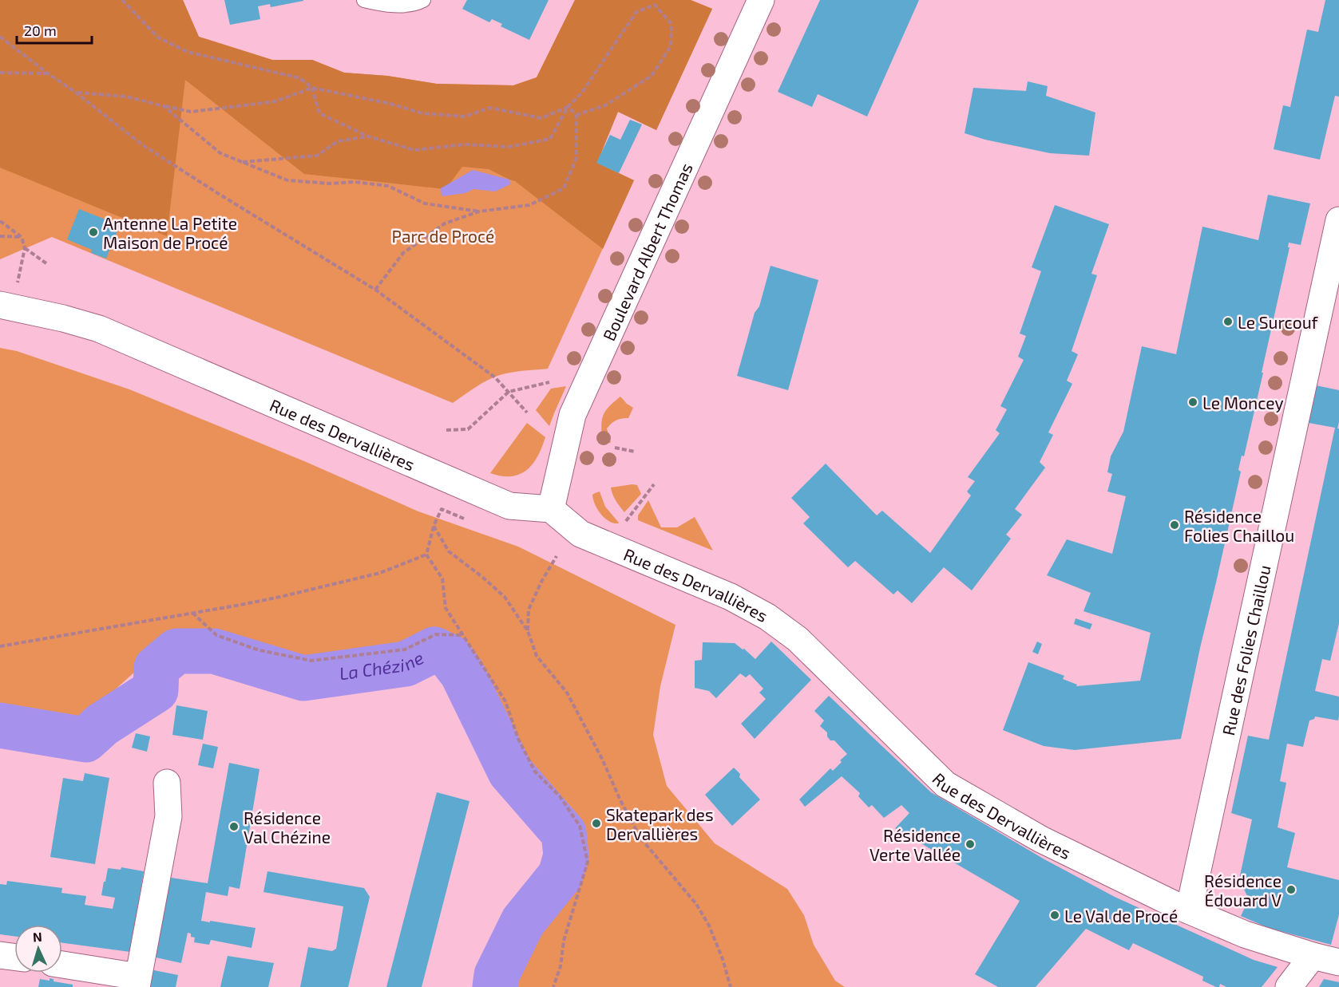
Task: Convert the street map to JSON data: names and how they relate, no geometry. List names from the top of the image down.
{
  "streets": {
    "main road": ["Boulevard Albert Thomas", "Rue des Dervallières", "Rue des Folies Chaillou"]
  },
  "crossings": [
    ["Boulevard Albert Thomas", "Rue des Dervallières"],
    ["Rue des Dervallières", "Rue des Folies Chaillou"]
  ],
  "water": ["La Chézine"],
  "parks": ["Parc de Procé"],
  "places": [
    "Antenne La Petite Maison de Procé",
    "Le Surcouf",
    "Le Moncey",
    "Résidence Folies Chaillou",
    "Skatepark des Dervallières",
    "Résidence Val Chézine",
    "Résidence Verte Vallée",
    "Résidence Édouard V",
    "Le Val de Procé"
  ],
  "scale_bar": "20 m",
  "north": "top"
}
